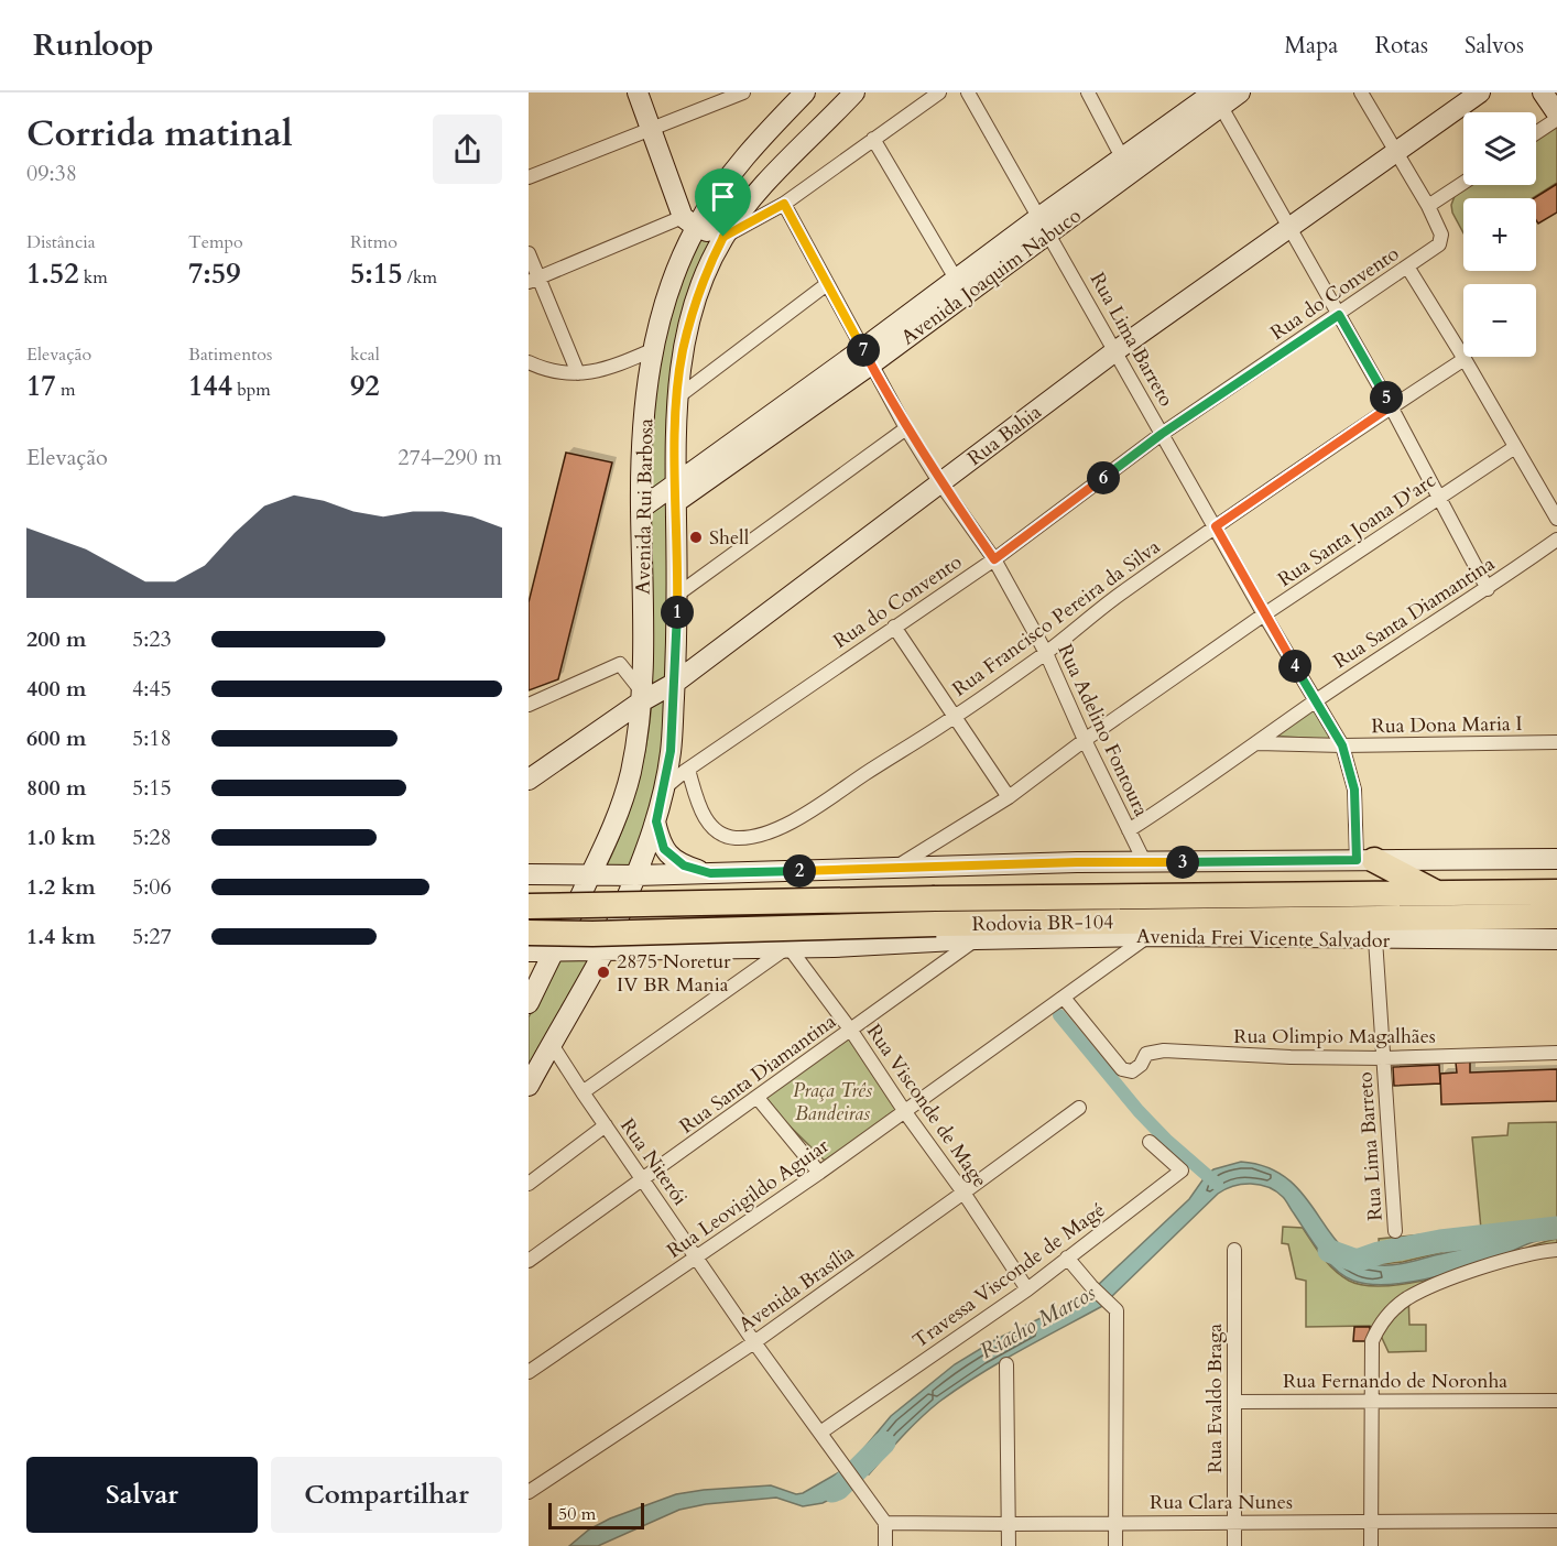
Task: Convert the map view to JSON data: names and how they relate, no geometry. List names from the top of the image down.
{
  "streets": {
    "highway": ["Rodovia BR-104"],
    "main road": [
      "Avenida Joaquim Nabuco",
      "Rua Bahia",
      "Avenida Rui Barbosa",
      "Avenida Frei Vicente Salvador"
    ],
    "street": [
      "Rua do Convento",
      "Rua Lima Barreto",
      "Rua Santa Joana D'arc",
      "Rua Santa Diamantina",
      "Rua Francisco Pereira da Silva",
      "Rua Dona Maria I",
      "Rua Adelino Fontoura",
      "Rua Olimpio Magalhães",
      "Rua Visconde de Mage",
      "Rua Niterói",
      "Rua Leovigildo Aguiar",
      "Travessa Visconde de Magé",
      "Avenida Brasília",
      "Rua Fernando de Noronha",
      "Rua Evaldo Braga",
      "Rua Clara Nunes"
    ]
  },
  "crossings": [
    ["Avenida Joaquim Nabuco", "Rua Lima Barreto"],
    ["Avenida Joaquim Nabuco", "Avenida Rui Barbosa"],
    ["Avenida Joaquim Nabuco", "Rua Adelino Fontoura"],
    ["Rua do Convento", "Rua Lima Barreto"],
    ["Rua do Convento", "Avenida Rui Barbosa"],
    ["Rua do Convento", "Rua Francisco Pereira da Silva"],
    ["Rua do Convento", "Rua Adelino Fontoura"],
    ["Rua Lima Barreto", "Rua Bahia"],
    ["Rua Lima Barreto", "Rua Santa Joana D'arc"],
    ["Rua Lima Barreto", "Rua Santa Diamantina"],
    ["Rua Lima Barreto", "Rua Francisco Pereira da Silva"],
    ["Rua Lima Barreto", "Rua Dona Maria I"],
    ["Rua Lima Barreto", "Avenida Frei Vicente Salvador"],
    ["Rua Lima Barreto", "Rua Olimpio Magalhães"],
    ["Rua Bahia", "Avenida Rui Barbosa"],
    ["Rua Bahia", "Rua Adelino Fontoura"],
    ["Avenida Rui Barbosa", "Avenida Frei Vicente Salvador"],
    ["Avenida Rui Barbosa", "Rua Niterói"],
    ["Rua Santa Joana D'arc", "Rua Adelino Fontoura"],
    ["Rua Santa Diamantina", "Rua Dona Maria I"],
    ["Rua Santa Diamantina", "Rua Adelino Fontoura"],
    ["Rua Santa Diamantina", "Avenida Frei Vicente Salvador"],
    ["Rua Santa Diamantina", "Rua Visconde de Mage"],
    ["Rua Santa Diamantina", "Rua Niterói"],
    ["Rua Francisco Pereira da Silva", "Rua Adelino Fontoura"],
    ["Avenida Frei Vicente Salvador", "Rua Visconde de Mage"],
    ["Avenida Frei Vicente Salvador", "Rua Leovigildo Aguiar"],
    ["Rua Olimpio Magalhães", "Rua Leovigildo Aguiar"],
    ["Rua Visconde de Mage", "Rua Leovigildo Aguiar"],
    ["Rua Visconde de Mage", "Travessa Visconde de Magé"],
    ["Rua Visconde de Mage", "Avenida Brasília"],
    ["Rua Niterói", "Rua Leovigildo Aguiar"],
    ["Rua Niterói", "Travessa Visconde de Magé"],
    ["Rua Niterói", "Avenida Brasília"],
    ["Rua Niterói", "Rua Clara Nunes"],
    ["Rua Fernando de Noronha", "Rua Evaldo Braga"],
    ["Rua Evaldo Braga", "Rua Clara Nunes"]
  ],
  "water": ["Riacho Marcos"],
  "parks": ["Praça Três Bandeiras"],
  "places": ["Shell", "2875 Noretur IV BR Mania"],
  "scale_bar": "50 m",
  "page": {
    "header": "Runloop",
    "nav": ["Mapa", "Rotas", "Salvos"],
    "heading": ["Corrida matinal", "09:38"],
    "map_buttons": ["+", "−"],
    "stats": [
      ["Distância", "1.52 km"],
      ["Tempo", "7:59"],
      ["Ritmo", "5:15 /km"],
      ["Elevação", "17 m"],
      ["Batimentos", "144 bpm"],
      ["kcal", "92"]
    ],
    "pins": [
      "7",
      "5",
      "6",
      "1",
      "4",
      "3",
      "2"
    ],
    "chart": ["Elevação", "274–290 m"],
    "list": [
      {
        "name": "200 m",
        "note": "5:23"
      },
      {
        "name": "400 m",
        "note": "4:45"
      },
      {
        "name": "600 m",
        "note": "5:18"
      },
      {
        "name": "800 m",
        "note": "5:15"
      },
      {
        "name": "1.0 km",
        "note": "5:28"
      },
      {
        "name": "1.2 km",
        "note": "5:06"
      },
      {
        "name": "1.4 km",
        "note": "5:27"
      }
    ],
    "buttons": ["Salvar", "Compartilhar"],
    "scale": "50 m"
  }
}
